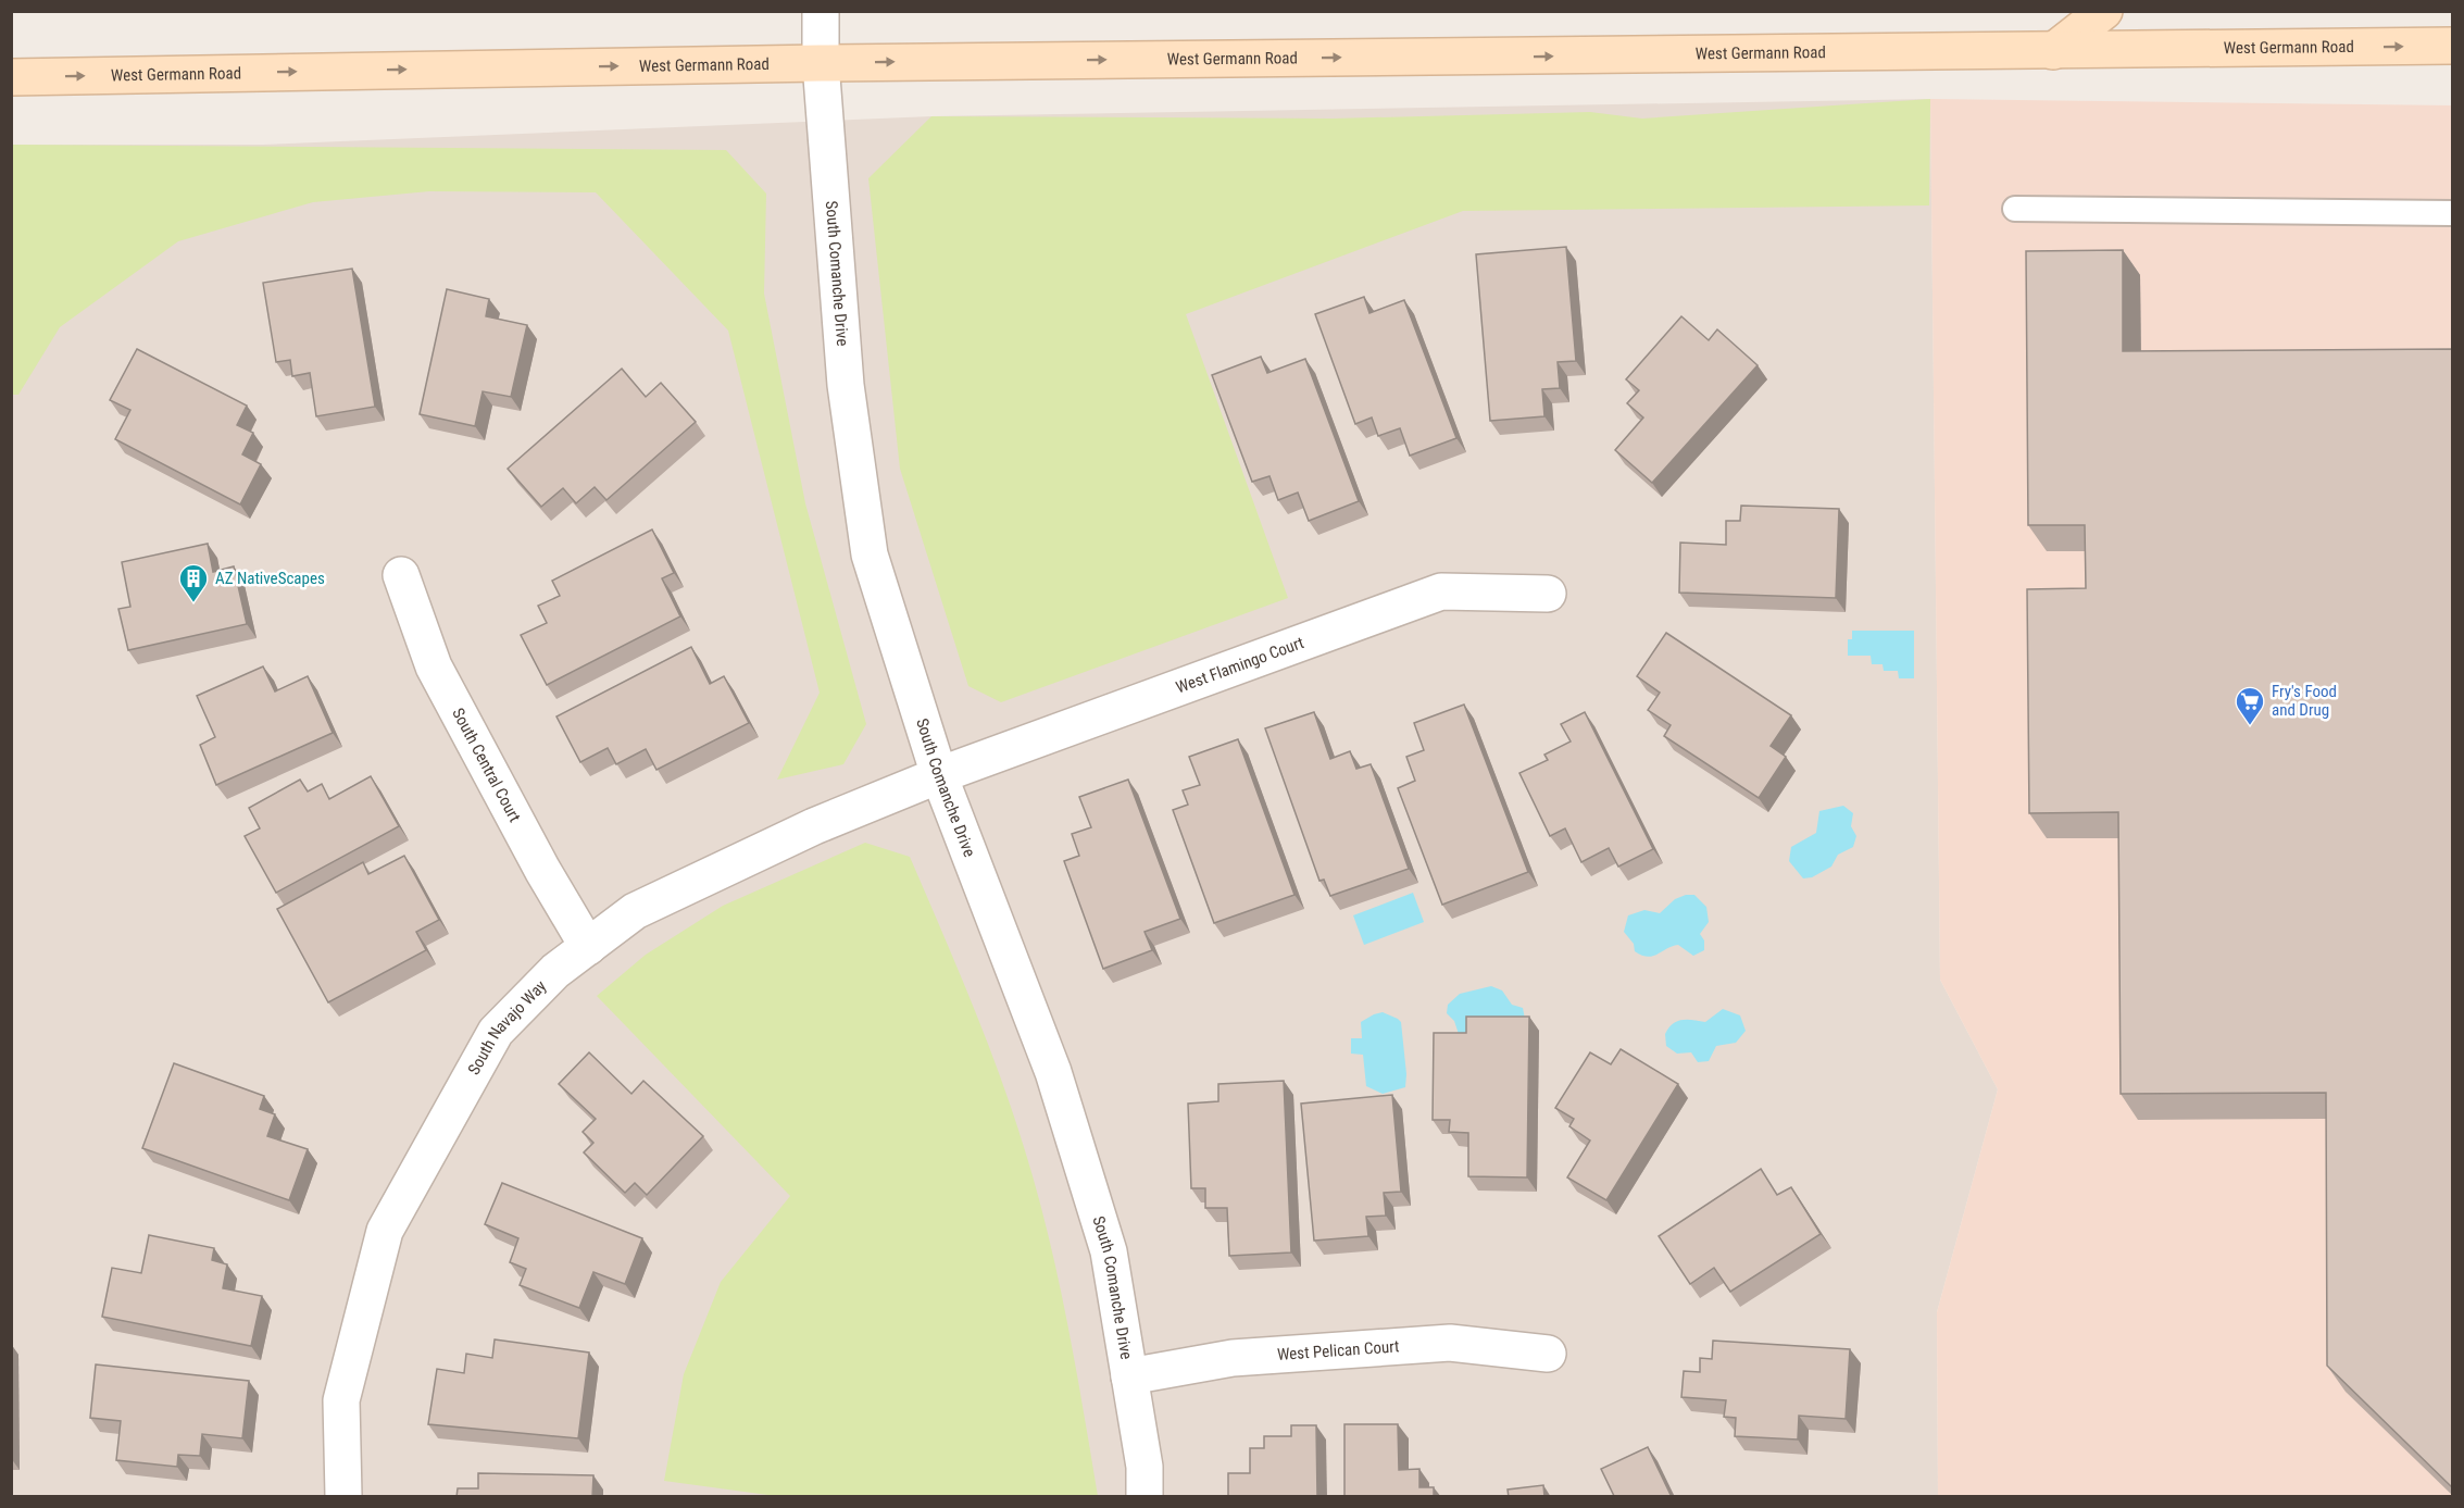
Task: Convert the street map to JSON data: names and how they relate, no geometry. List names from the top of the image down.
{
  "streets": {
    "main road": ["West Germann Road"],
    "street": [
      "South Comanche Drive",
      "West Flamingo Court",
      "South Central Court",
      "South Navajo Way",
      "West Pelican Court"
    ]
  },
  "crossings": [
    ["West Germann Road", "South Comanche Drive"],
    ["South Comanche Drive", "West Flamingo Court"],
    ["South Comanche Drive", "South Navajo Way"],
    ["South Comanche Drive", "West Pelican Court"],
    ["West Flamingo Court", "South Navajo Way"],
    ["South Central Court", "South Navajo Way"]
  ],
  "one_way": ["West Germann Road"],
  "places": {
    "building": ["AZ NativeScapes"],
    "supermarket": ["Fry's Food and Drug"]
  }
}
